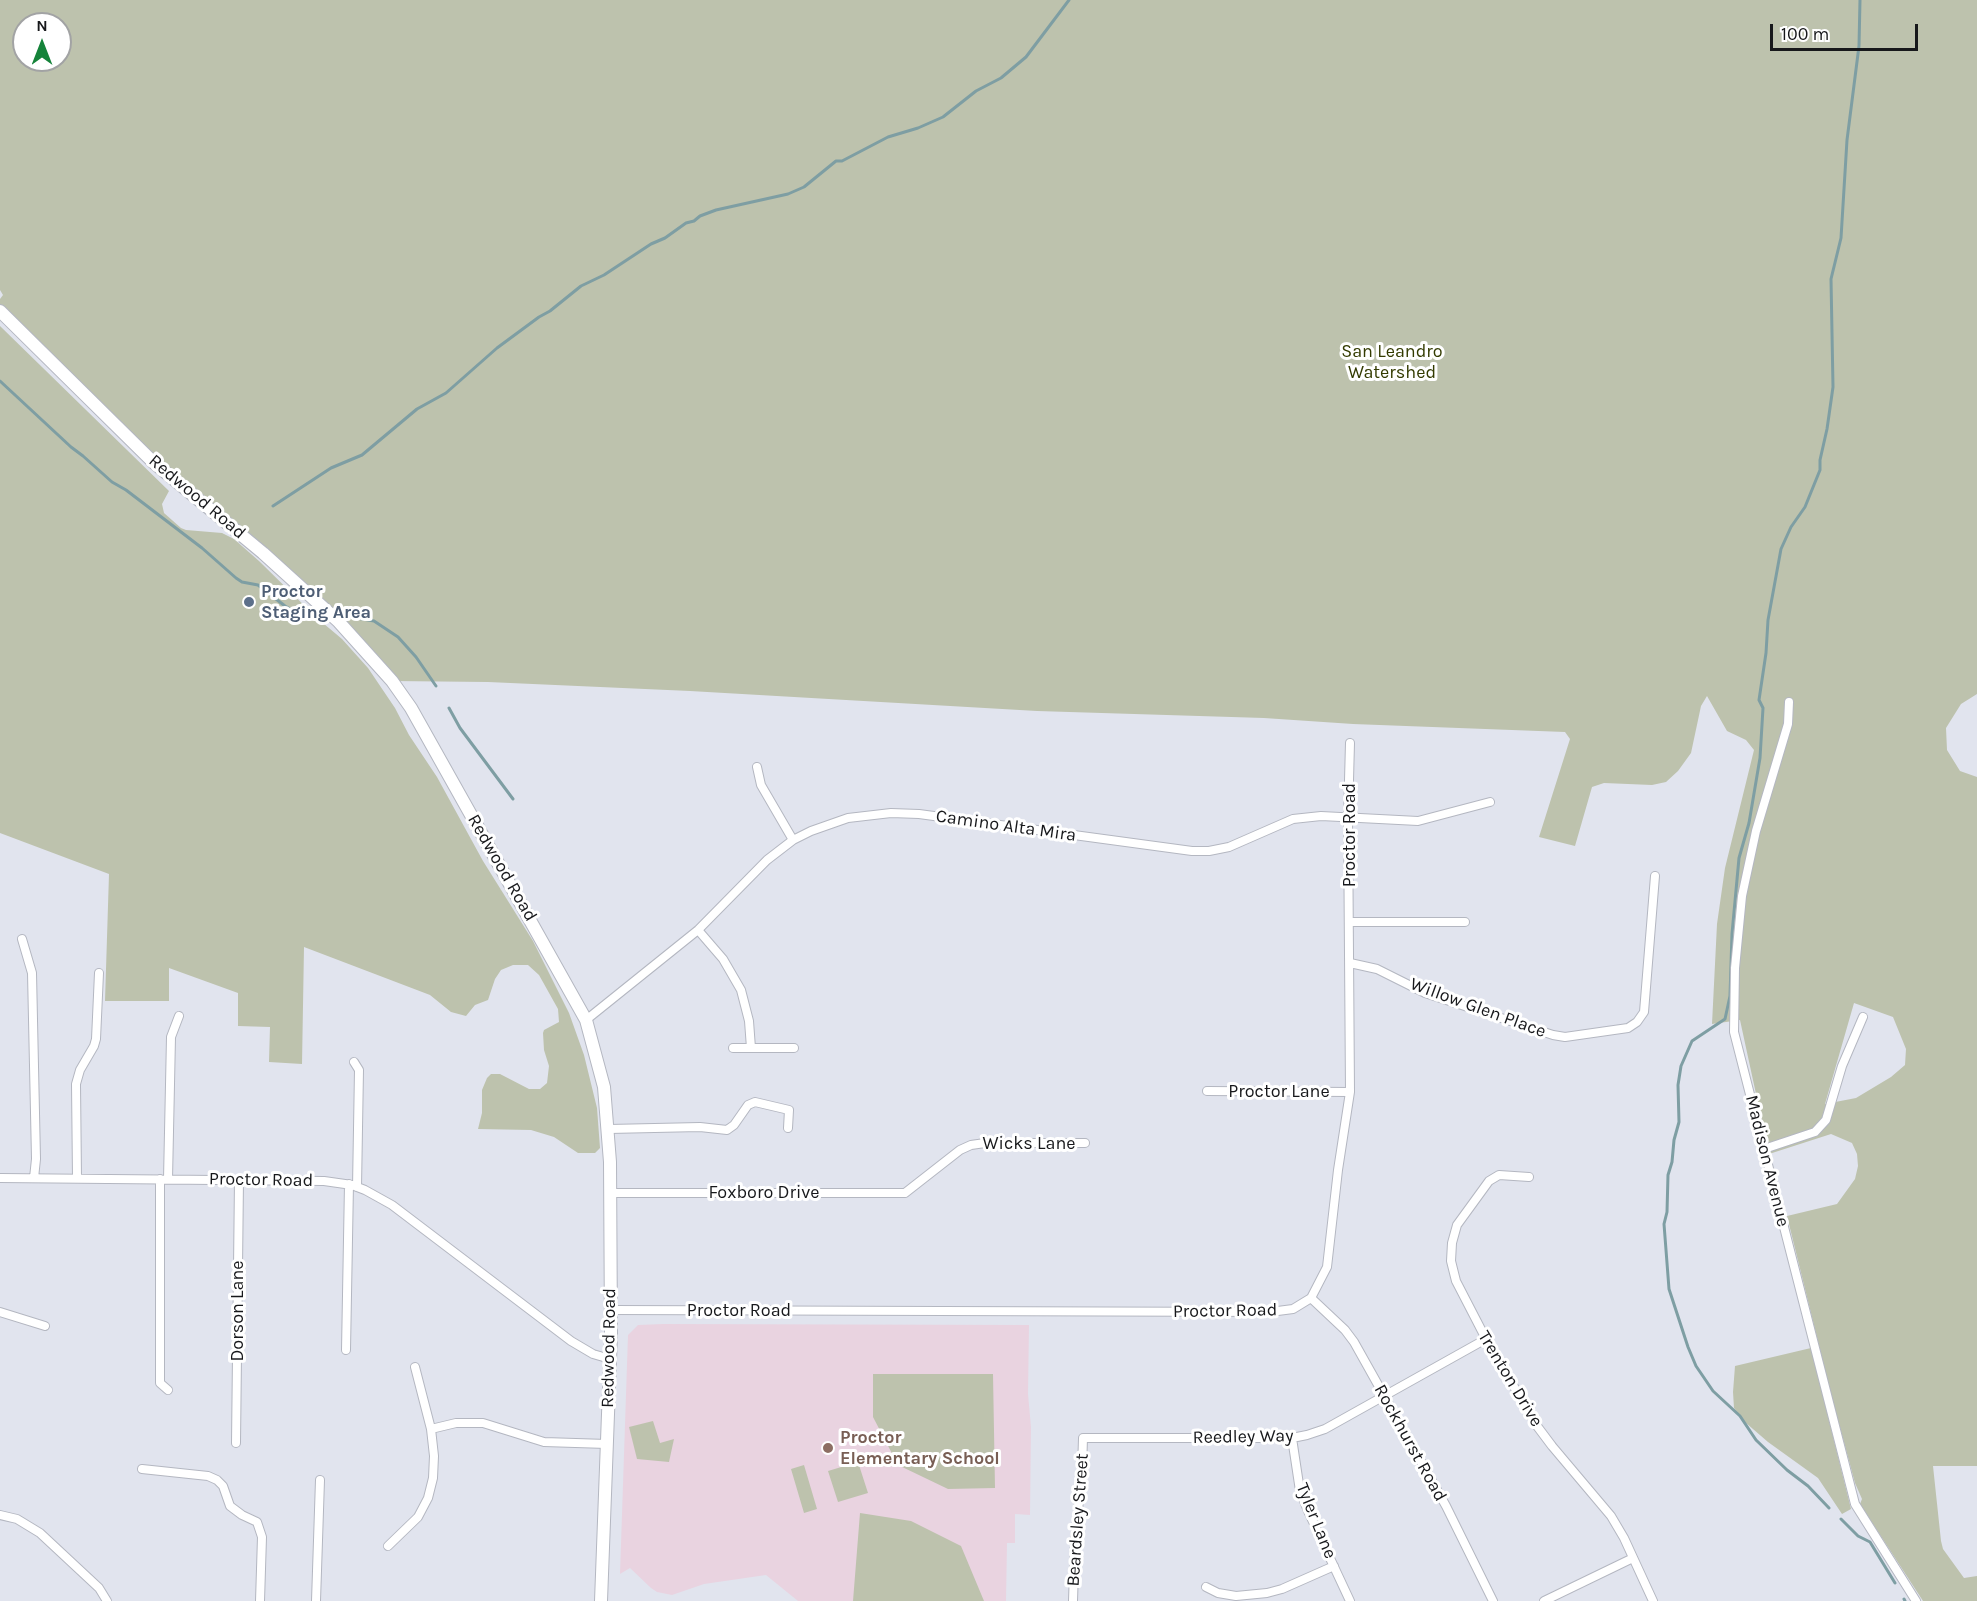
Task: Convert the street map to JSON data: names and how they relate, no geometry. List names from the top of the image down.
{
  "streets": {
    "main road": ["Redwood Road"],
    "street": [
      "Camino Alta Mira",
      "Proctor Road",
      "Willow Glen Place",
      "Proctor Lane",
      "Wicks Lane",
      "Madison Avenue",
      "Foxboro Drive",
      "Dorson Lane",
      "Trenton Drive",
      "Reedley Way",
      "Rockhurst Road",
      "Beardsley Street",
      "Tyler Lane"
    ]
  },
  "crossings": [
    ["Redwood Road", "Camino Alta Mira"],
    ["Redwood Road", "Proctor Road"],
    ["Redwood Road", "Foxboro Drive"],
    ["Camino Alta Mira", "Proctor Road"],
    ["Proctor Road", "Willow Glen Place"],
    ["Proctor Road", "Proctor Lane"],
    ["Proctor Road", "Dorson Lane"],
    ["Proctor Road", "Rockhurst Road"],
    ["Wicks Lane", "Foxboro Drive"],
    ["Trenton Drive", "Reedley Way"],
    ["Reedley Way", "Rockhurst Road"],
    ["Reedley Way", "Beardsley Street"],
    ["Reedley Way", "Tyler Lane"]
  ],
  "parks": ["San Leandro Watershed"],
  "places": ["Proctor Staging Area", "Proctor Elementary School"],
  "scale_bar": "100 m",
  "north": "top"
}
